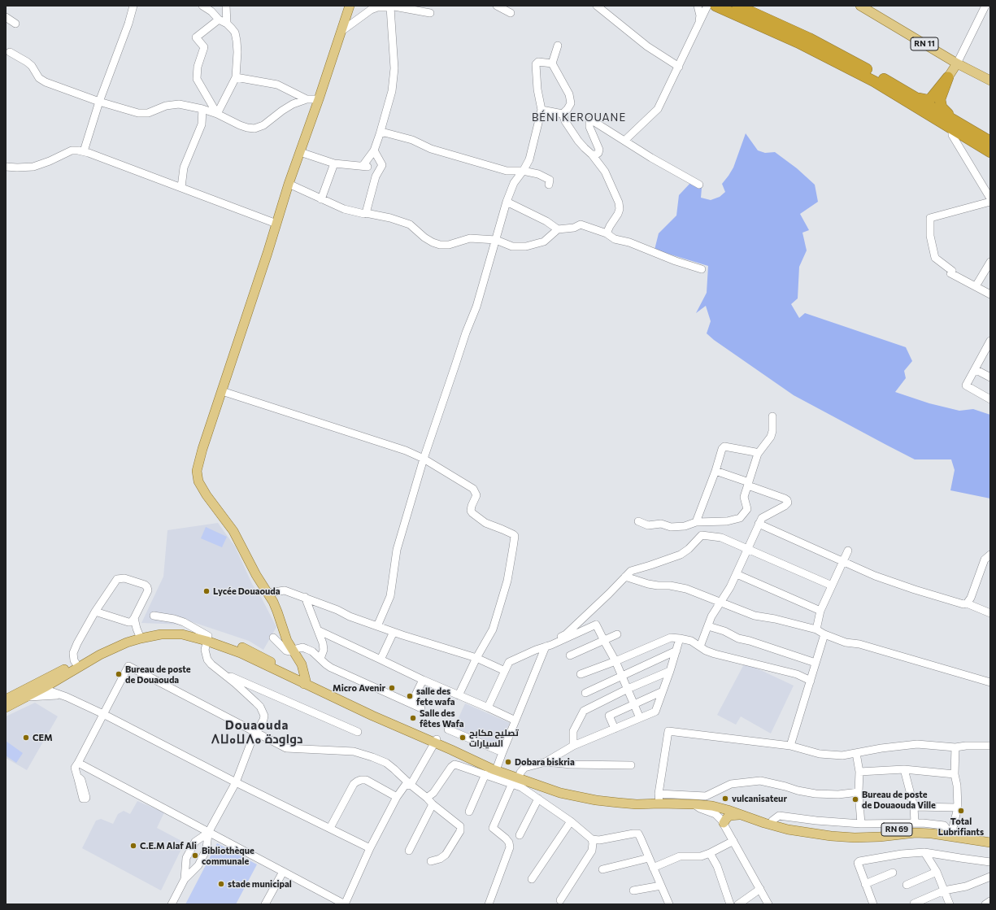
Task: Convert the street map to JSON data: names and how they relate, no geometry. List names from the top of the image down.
{
  "streets": {
    "main road": ["RN 11", "RN 69"]
  },
  "districts": ["BÉNI KEROUANE", "Douaouda ⴷⵡⴰⵡⴷⴰ دواودة"],
  "places": [
    "Lycée Douaouda",
    "Bureau de poste de Douaouda",
    "Micro Avenir",
    "salle des fete wafa",
    "Salle des fêtes Wafa",
    "CEM",
    "تصليح مكابح السيارات",
    "Dobara biskria",
    "vulcanisateur",
    "Bureau de poste de Douaouda Ville",
    "Total Lubrifiants",
    "C.E.M Alaf Ali",
    "Bibliothèque communale",
    "stade municipal"
  ]
}
